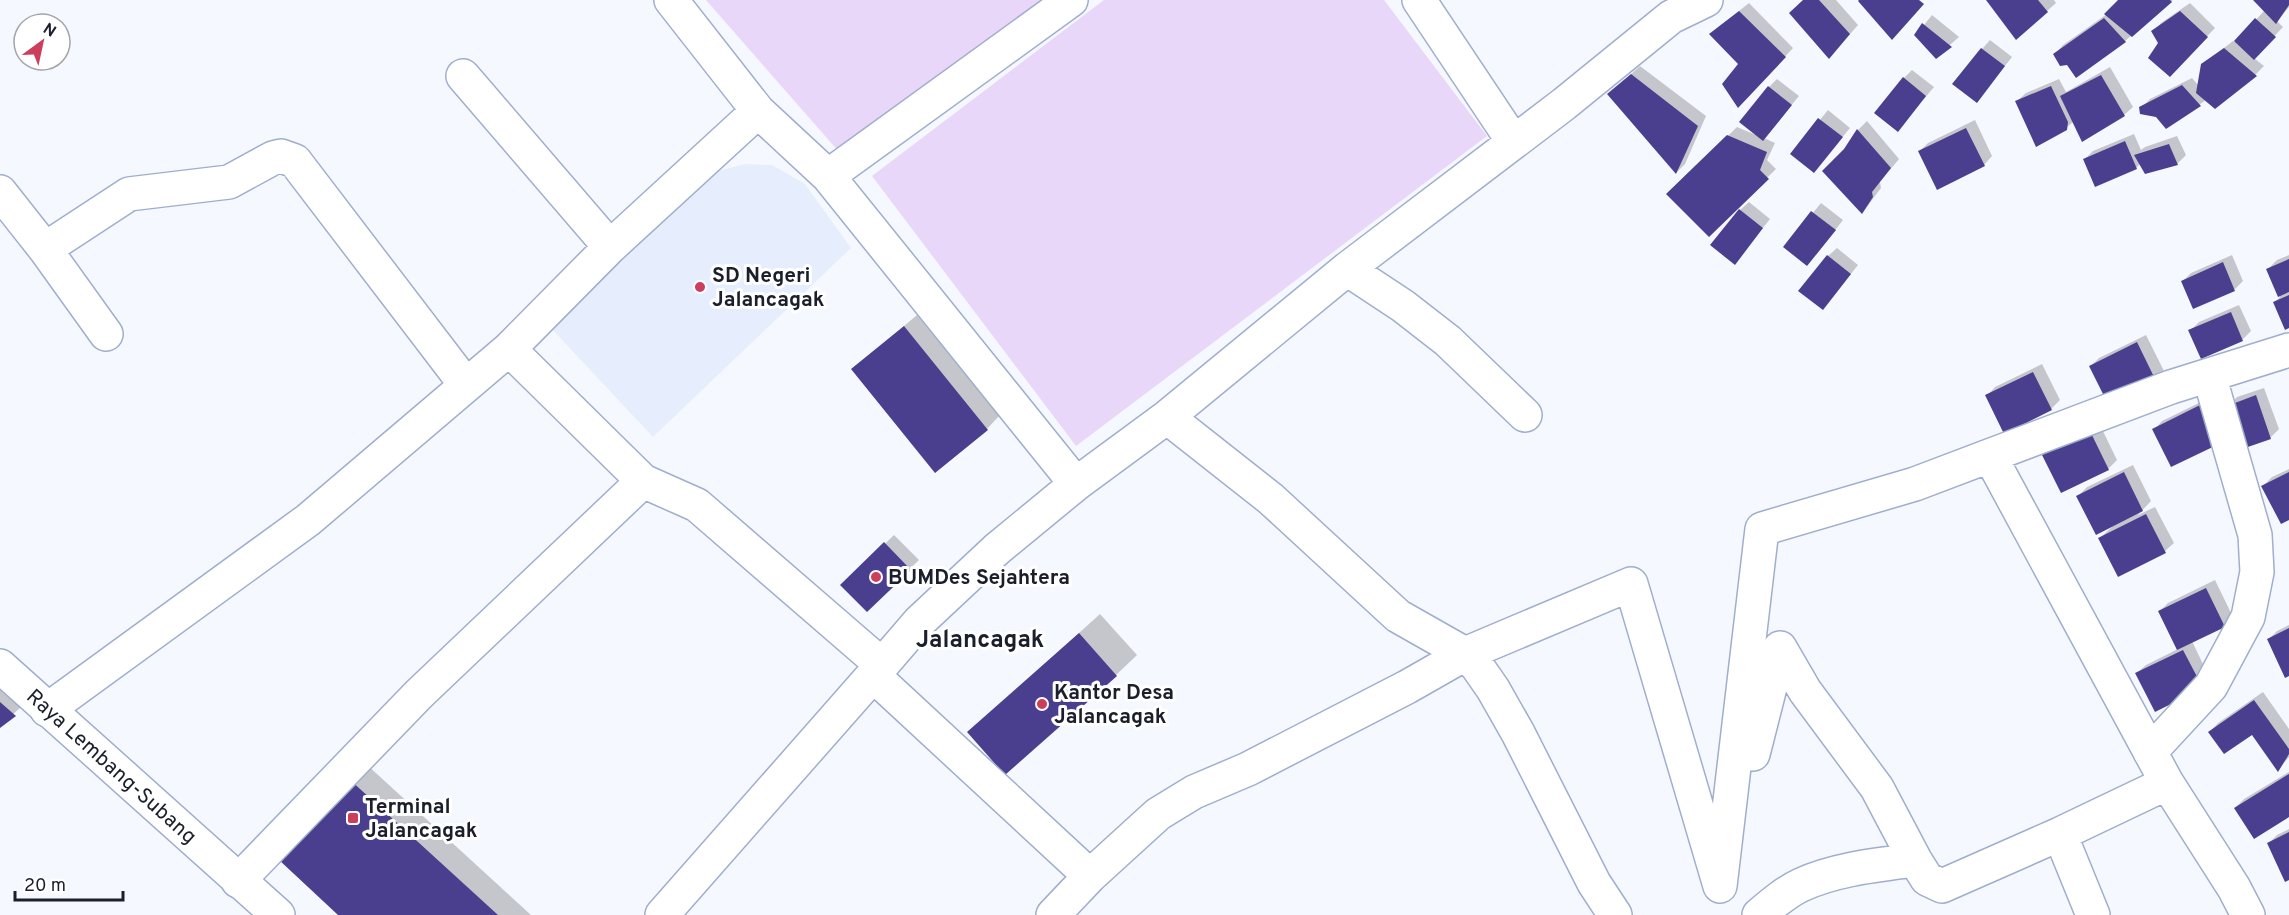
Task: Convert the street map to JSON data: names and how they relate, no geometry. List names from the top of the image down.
{
  "streets": {
    "street": ["Raya Lembang-Subang"]
  },
  "districts": ["Jalancagak"],
  "places": {
    "other": ["SD Negeri Jalancagak", "BUMDes Sejahtera", "Kantor Desa Jalancagak"],
    "transit": ["Terminal Jalancagak"]
  },
  "scale_bar": "20 m",
  "north": "top right"
}
